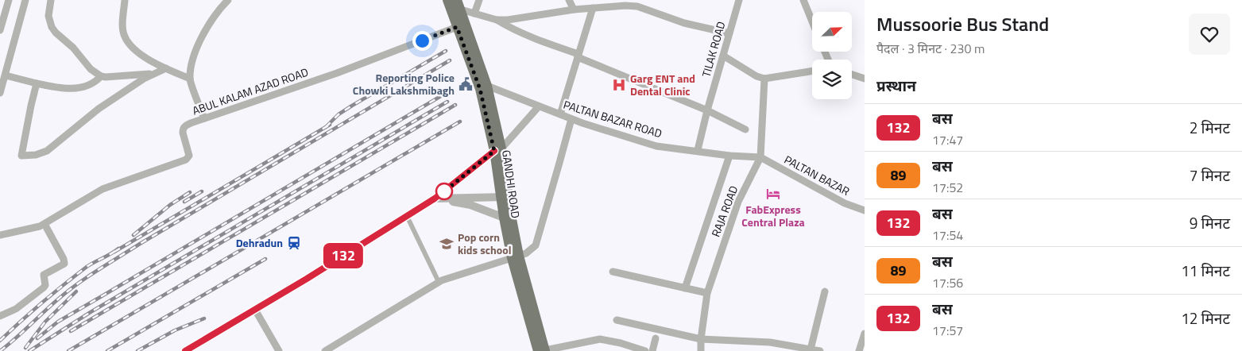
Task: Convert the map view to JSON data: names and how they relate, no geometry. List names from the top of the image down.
{
  "streets": {
    "main road": ["GANDHI ROAD"],
    "street": [
      "TILAK ROAD",
      "ABUL KALAM AZAD ROAD",
      "PALTAN BAZAR ROAD",
      "PALTAN BAZAR",
      "RAJA ROAD"
    ]
  },
  "crossings": [
    ["TILAK ROAD", "PALTAN BAZAR ROAD"],
    ["ABUL KALAM AZAD ROAD", "GANDHI ROAD"],
    ["PALTAN BAZAR ROAD", "PALTAN BAZAR"],
    ["PALTAN BAZAR ROAD", "GANDHI ROAD"],
    ["PALTAN BAZAR ROAD", "RAJA ROAD"],
    ["PALTAN BAZAR", "RAJA ROAD"]
  ],
  "places": {
    "public building": ["Reporting Police Chowki Lakshmibagh"],
    "hospital": ["Garg ENT and Dental Clinic"],
    "hotel": ["FabExpress Central Plaza"],
    "station": ["Dehradun"],
    "school or university": ["Pop corn kids school"]
  },
  "lines": ["bus line 132"],
  "north": "top right",
  "page": {
    "on_map": "132",
    "heading": [
      ["Mussoorie Bus Stand", "पैदल · 3 मिनट · 230 m"],
      "प्रस्थान"
    ],
    "list": [
      {
        "mark": "132",
        "name": "बस",
        "note": "17:47",
        "value": "2 मिनट"
      },
      {
        "mark": "89",
        "name": "बस",
        "note": "17:52",
        "value": "7 मिनट"
      },
      {
        "mark": "132",
        "name": "बस",
        "note": "17:54",
        "value": "9 मिनट"
      },
      {
        "mark": "89",
        "name": "बस",
        "note": "17:56",
        "value": "11 मिनट"
      },
      {
        "mark": "132",
        "name": "बस",
        "note": "17:57",
        "value": "12 मिनट"
      }
    ]
  }
}
